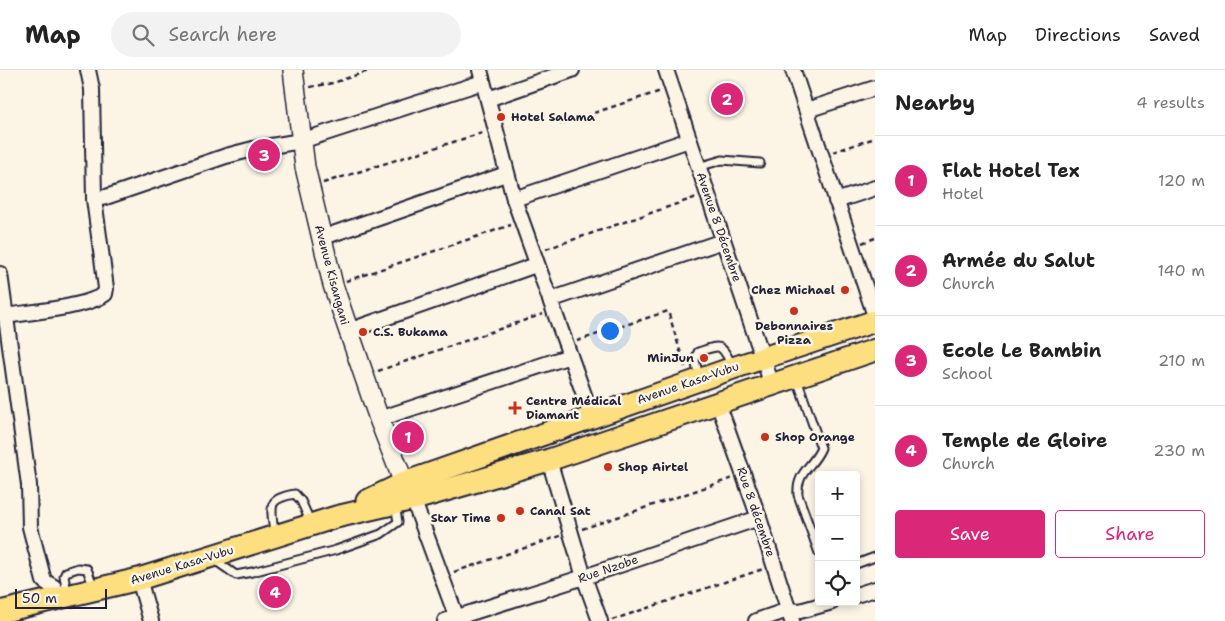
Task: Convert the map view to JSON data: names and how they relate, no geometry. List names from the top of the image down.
{
  "streets": {
    "main road": ["Avenue Kasa-Vubu"],
    "street": [
      "Avenue 8 Décembre",
      "Avenue Kisangani",
      "Rue 8 décembre",
      "Rue Nzobe"
    ]
  },
  "crossings": [
    ["Avenue 8 Décembre", "Avenue Kasa-Vubu"],
    ["Avenue Kisangani", "Avenue Kasa-Vubu"],
    ["Avenue Kasa-Vubu", "Rue 8 décembre"],
    ["Rue 8 décembre", "Rue Nzobe"]
  ],
  "places": {
    "other": [
      "Hotel Salama",
      "Chez Michael",
      "Debonnaires Pizza",
      "C.S. Bukama",
      "MinJun",
      "Shop Orange",
      "Shop Airtel",
      "Canal Sat",
      "Star Time"
    ],
    "health": ["Centre Médical Diamant"]
  },
  "scale_bar": "50 m",
  "page": {
    "header": "Map",
    "search": "Search here",
    "nav": ["Map", "Directions", "Saved"],
    "heading": ["Nearby", "4 results"],
    "pins": [
      "2",
      "3",
      "1",
      "4"
    ],
    "list": [
      {
        "mark": "1",
        "name": "Flat Hotel Tex",
        "note": "Hotel",
        "value": "120 m"
      },
      {
        "mark": "2",
        "name": "Armée du Salut",
        "note": "Church",
        "value": "140 m"
      },
      {
        "mark": "3",
        "name": "Ecole Le Bambin",
        "note": "School",
        "value": "210 m"
      },
      {
        "mark": "4",
        "name": "Temple de Gloire",
        "note": "Church",
        "value": "230 m"
      }
    ],
    "map_buttons": ["+", "−"],
    "buttons": ["Save", "Share"],
    "scale": "50 m"
  }
}
